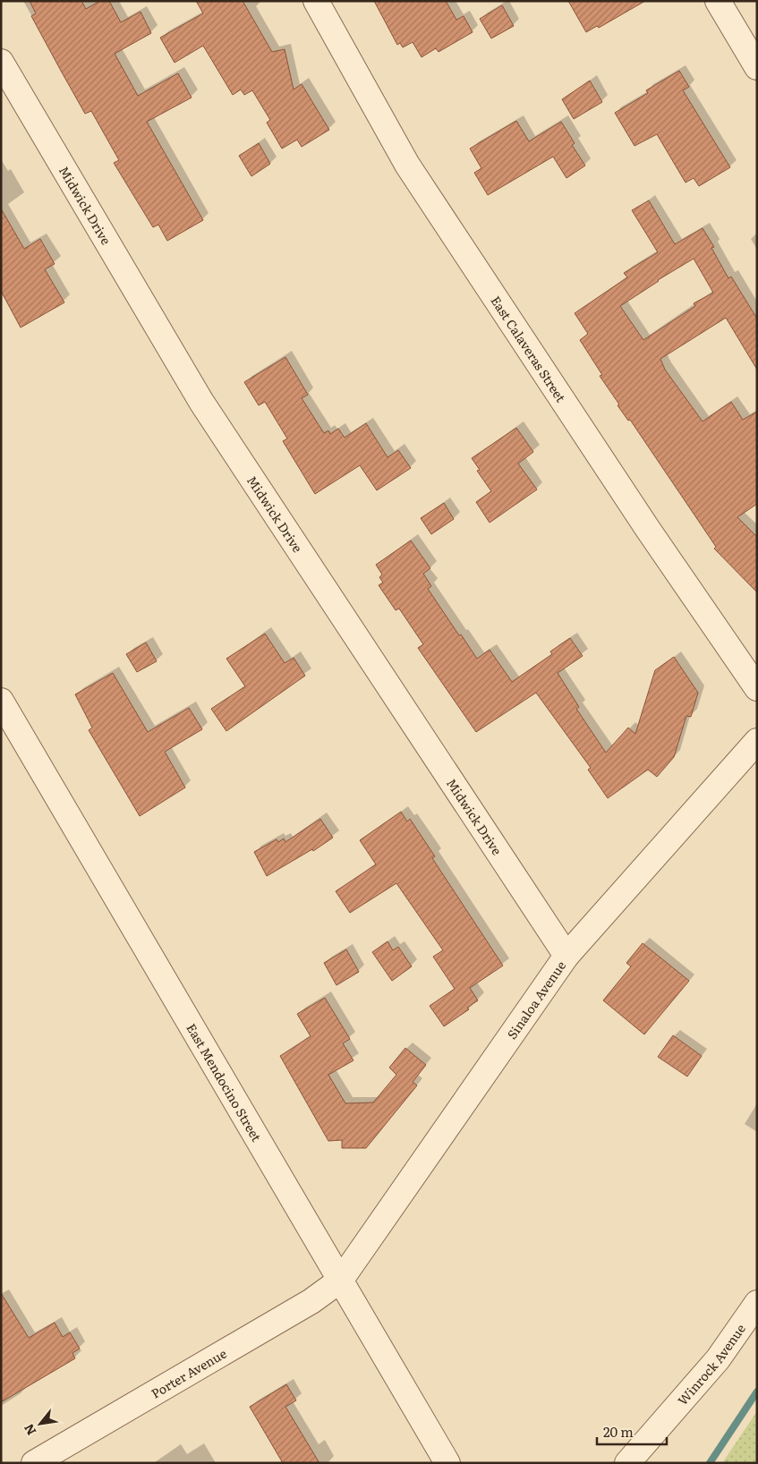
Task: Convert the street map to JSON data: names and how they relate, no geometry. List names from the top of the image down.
{
  "streets": {
    "street": [
      "Midwick Drive",
      "East Calaveras Street",
      "Sinaloa Avenue",
      "East Mendocino Street",
      "Winrock Avenue",
      "Porter Avenue"
    ]
  },
  "crossings": [
    ["Midwick Drive", "Sinaloa Avenue"],
    ["Sinaloa Avenue", "East Mendocino Street"],
    ["Sinaloa Avenue", "Porter Avenue"],
    ["East Mendocino Street", "Porter Avenue"]
  ],
  "scale_bar": "20 m",
  "north": "bottom left"
}
